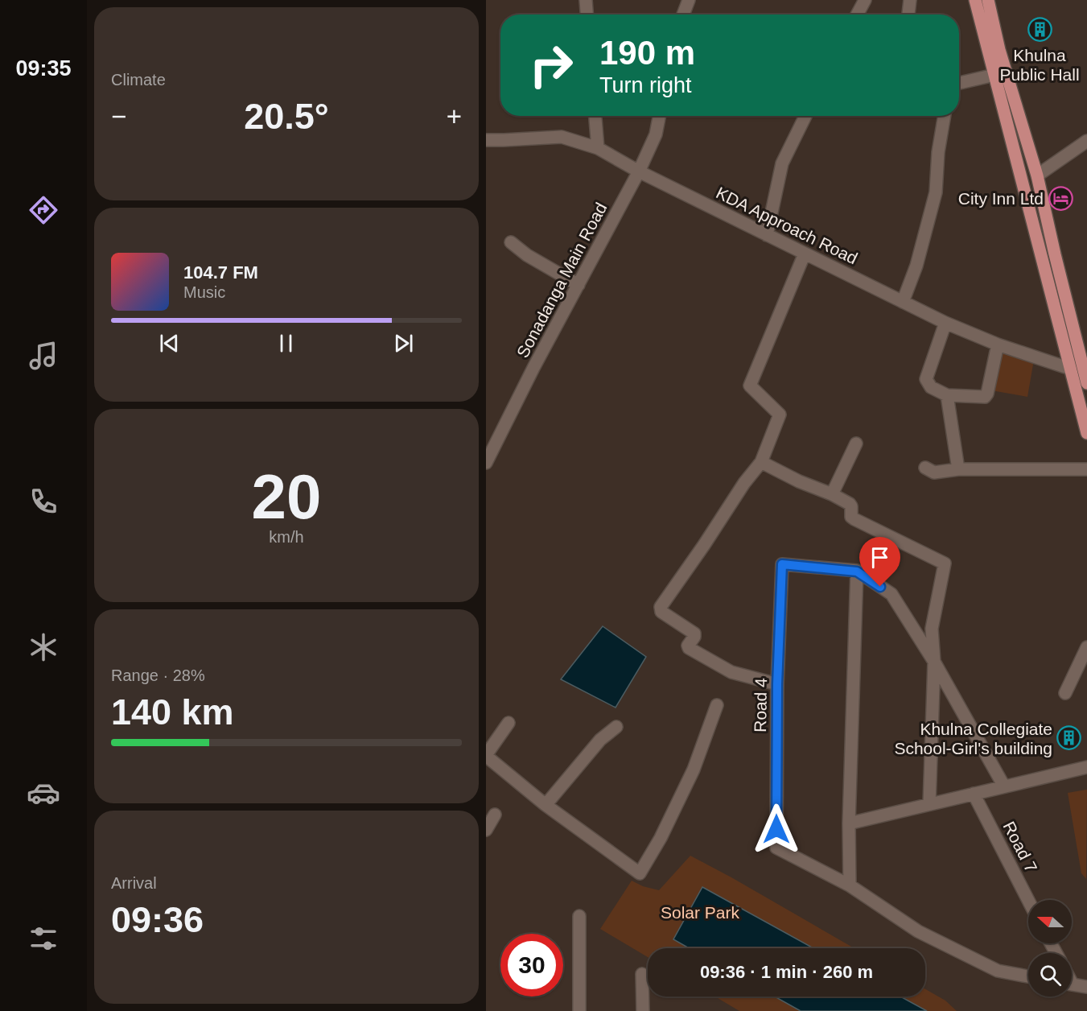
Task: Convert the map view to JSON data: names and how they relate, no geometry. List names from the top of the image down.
{
  "streets": {
    "street": [
      "KDA Approach Road",
      "Sonadanga Main Road",
      "Road 4",
      "Road 7"
    ]
  },
  "crossings": [
    ["KDA Approach Road", "Sonadanga Main Road"]
  ],
  "parks": ["Solar Park"],
  "places": {
    "building": ["Khulna Public Hall", "Khulna Collegiate School-Girl's building"],
    "hotel": ["City Inn Ltd"]
  },
  "north": "left",
  "page": {
    "tabs": "09:35",
    "tile": [
      "Climate",
      ["20", "km/h"],
      ["Range · 28%", "140 km"],
      ["Arrival", "09:36"]
    ],
    "turn": ["190 m", "Turn right"],
    "heat": ["−", "20.5°", "+"],
    "song": ["104.7 FM", "Music"],
    "limit": "30",
    "trip": "09:36 · 1 min · 260 m"
  }
}
